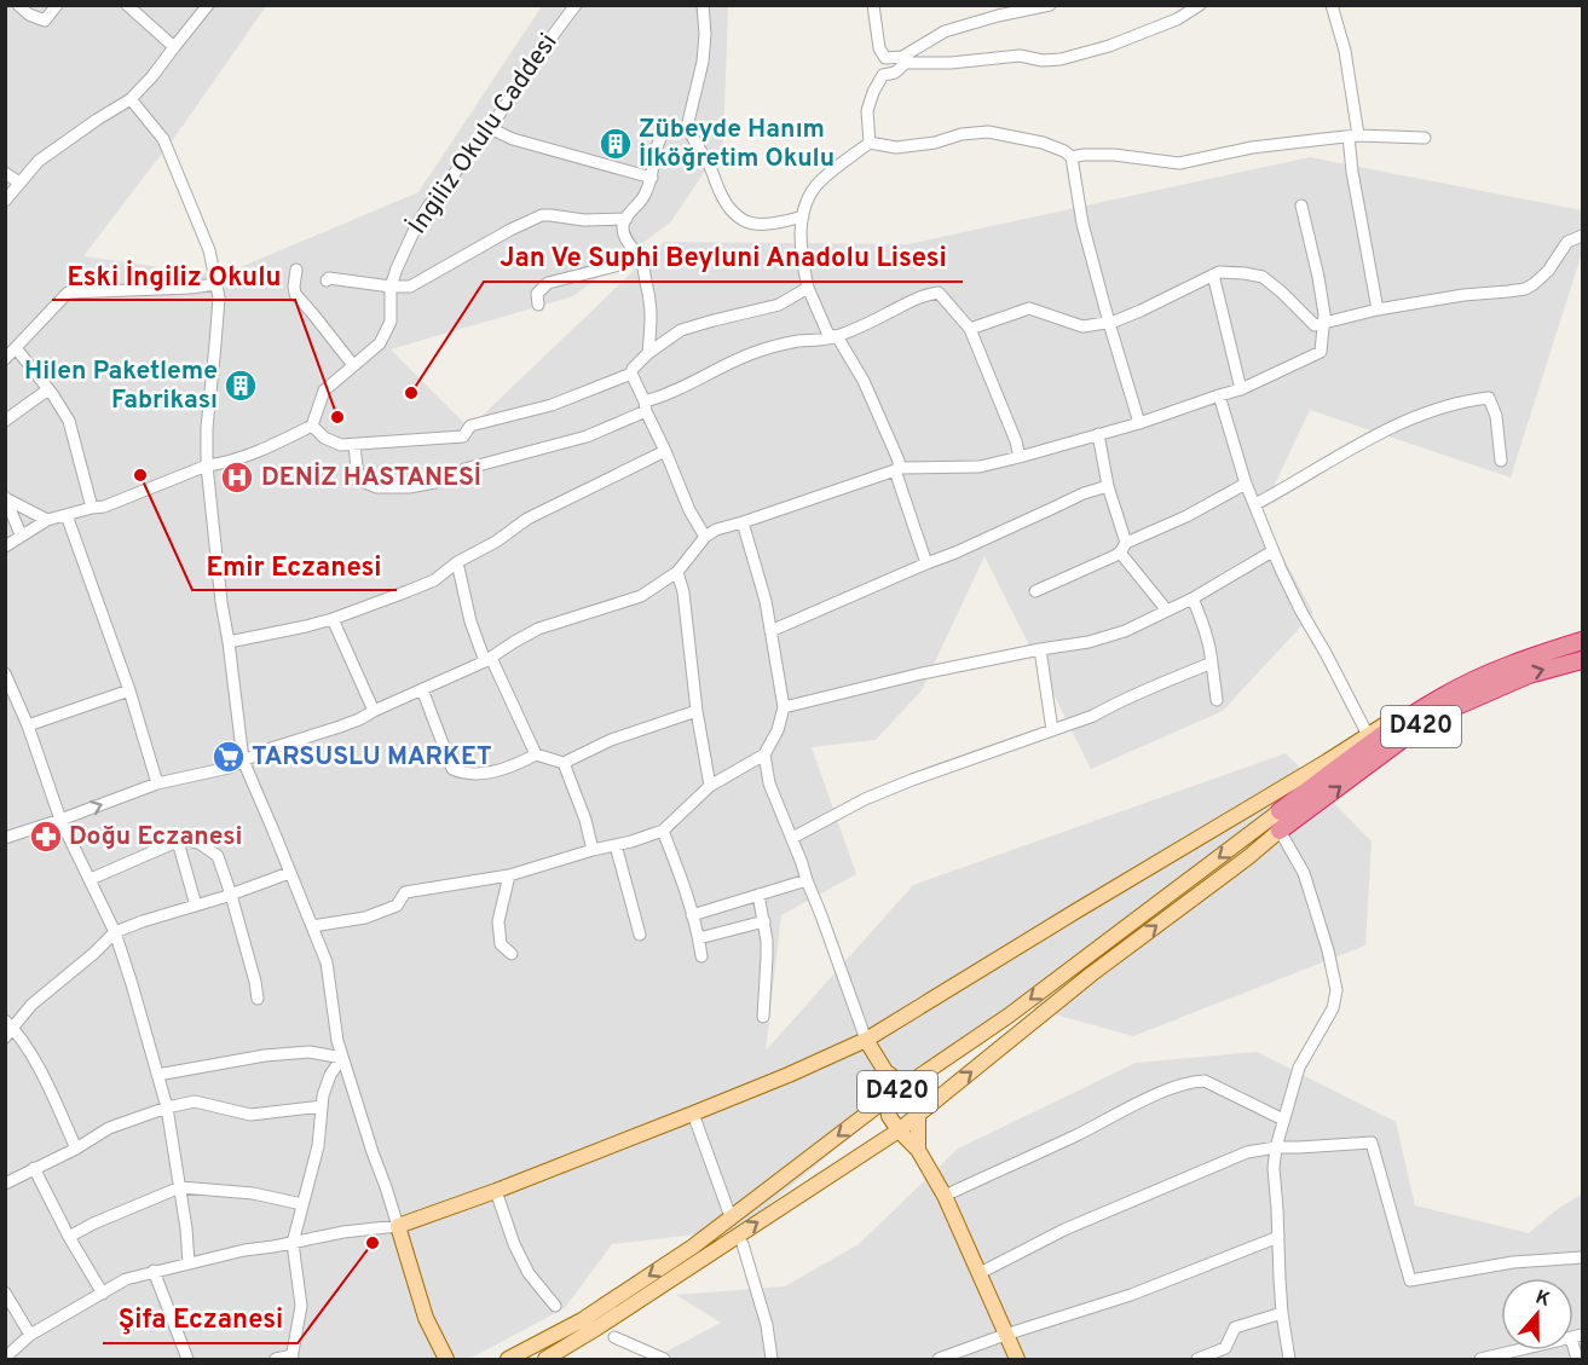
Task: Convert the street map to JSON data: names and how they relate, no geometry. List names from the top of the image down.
{
  "streets": {
    "highway": ["D420"],
    "street": ["İngiliz Okulu Caddesi"]
  },
  "places": {
    "building": ["Zübeyde Hanım İlköğretim Okulu", "Hilen Paketleme Fabrikası"],
    "other": [
      "Jan Ve Suphi Beyluni Anadolu Lisesi",
      "Eski İngiliz Okulu",
      "Emir Eczanesi",
      "Şifa Eczanesi"
    ],
    "hospital": ["DENİZ HASTANESİ"],
    "supermarket": ["TARSUSLU MARKET"],
    "pharmacy": ["Doğu Eczanesi"]
  },
  "north": "top"
}
